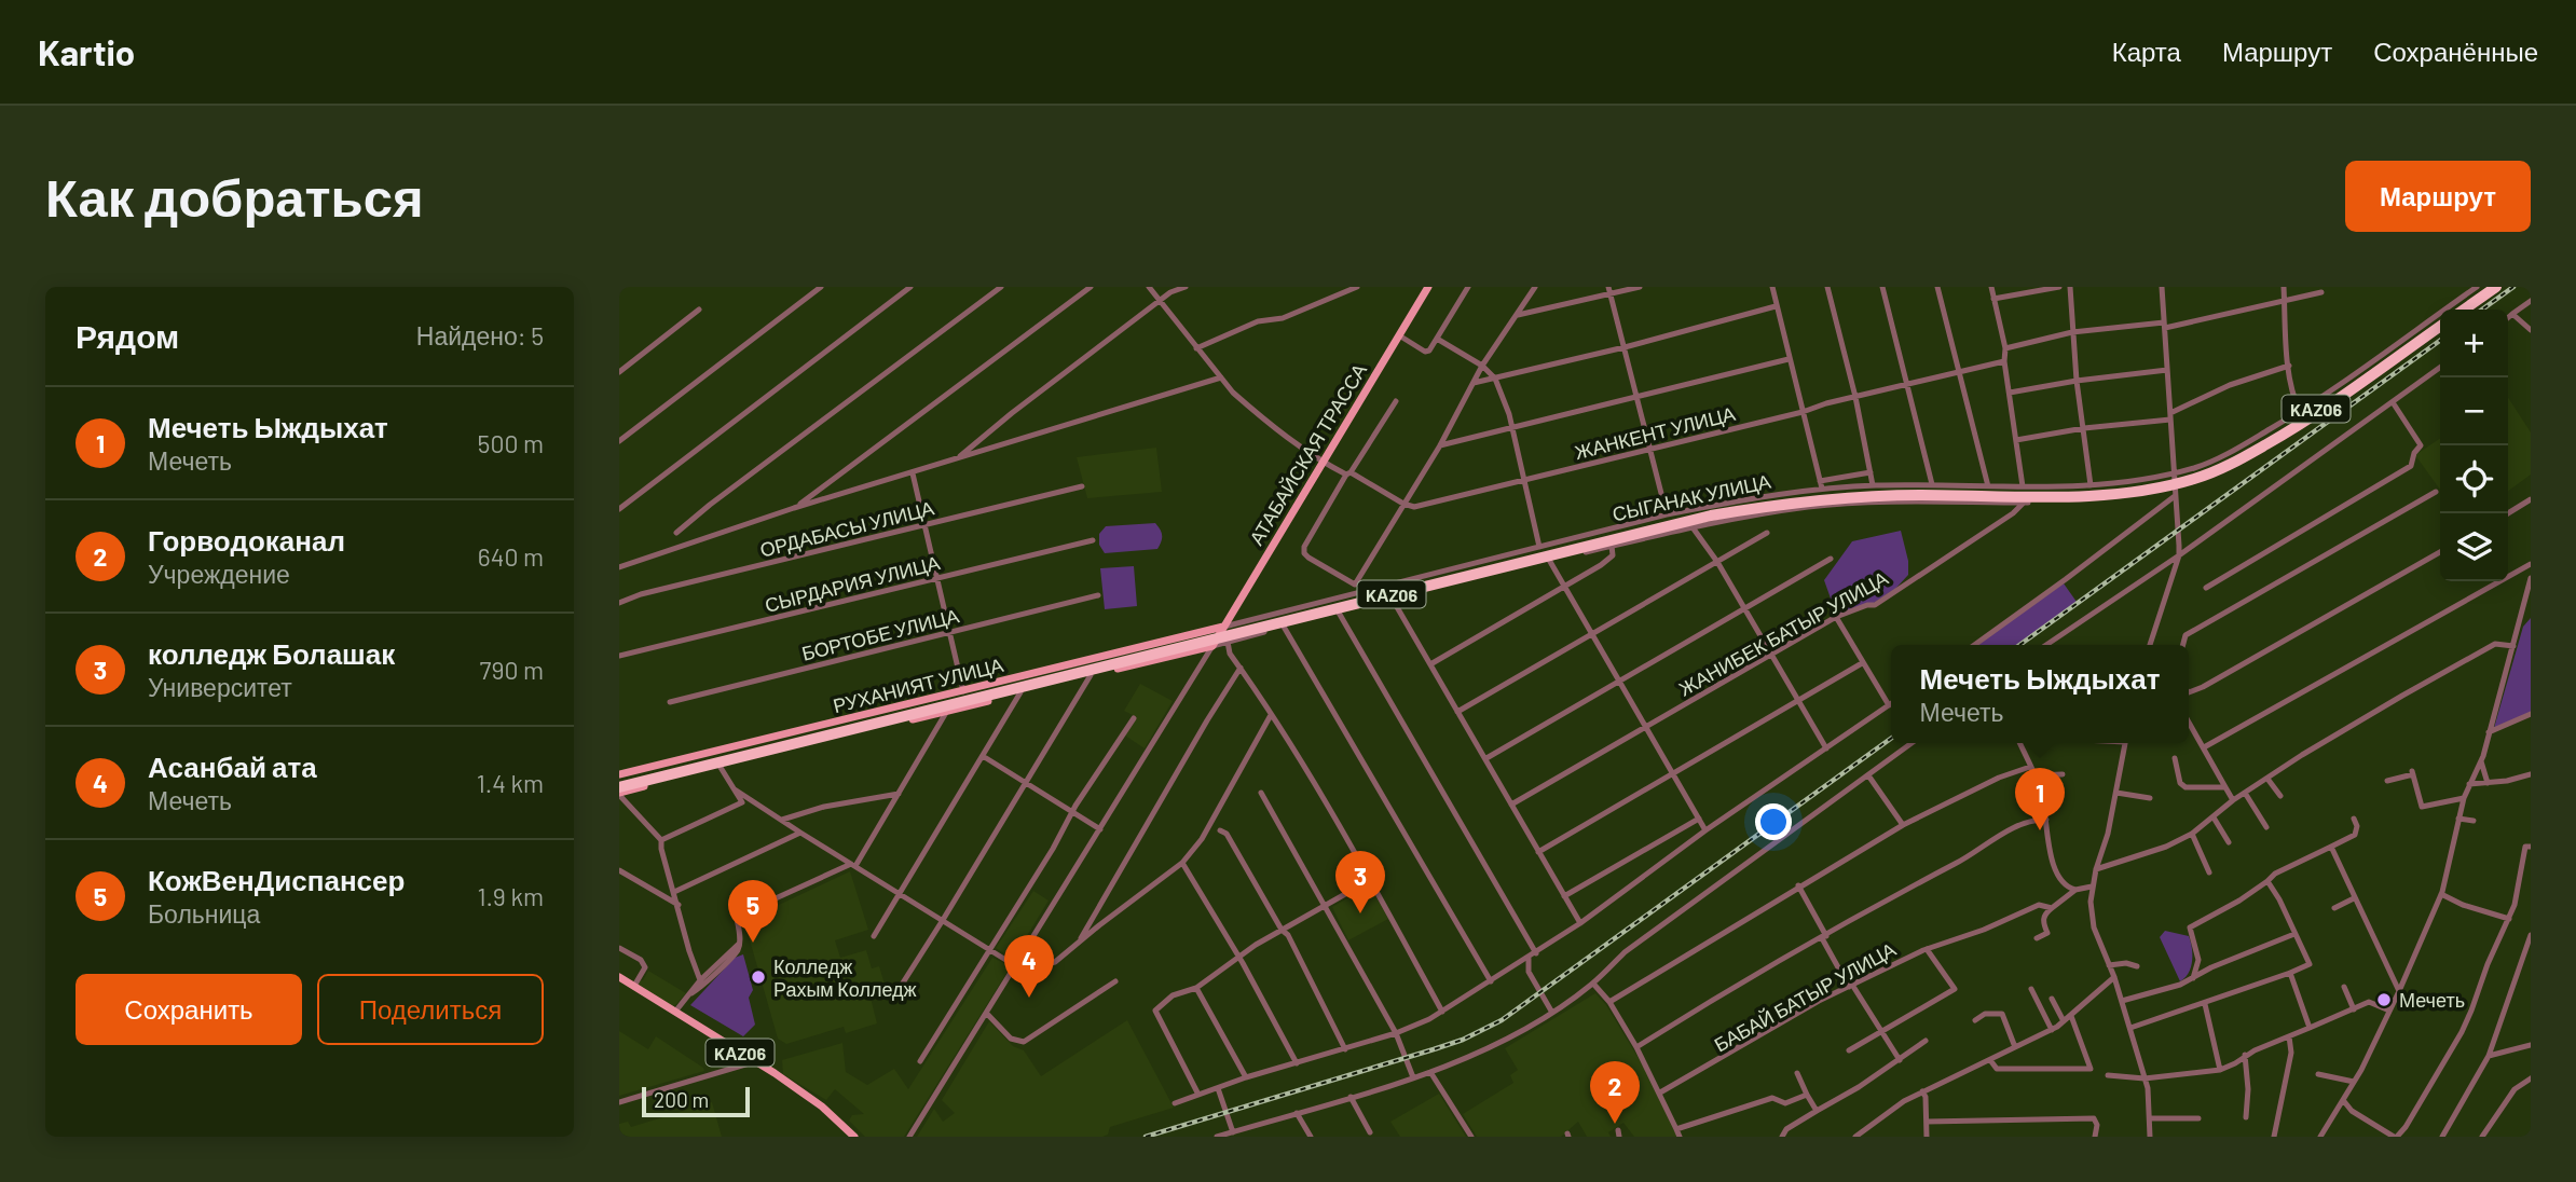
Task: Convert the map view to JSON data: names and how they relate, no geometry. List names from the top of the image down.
{
  "streets": {
    "highway": ["KАZ06"],
    "main road": ["АТАБАЙСКАЯ ТРАССА", "РУХАНИЯТ УЛИЦА"],
    "street": [
      "ЖАНКЕНТ УЛИЦА",
      "СЫГАНАК УЛИЦА",
      "ОРДАБАСЫ УЛИЦА",
      "СЫРДАРИЯ УЛИЦА",
      "ЖАНИБЕК БАТЫР УЛИЦА",
      "БОРТОБЕ УЛИЦА",
      "БАБАЙ БАТЫР УЛИЦА"
    ]
  },
  "crossings": [
    ["KАZ06", "АТАБАЙСКАЯ ТРАССА"],
    ["KАZ06", "СЫГАНАК УЛИЦА"],
    ["KАZ06", "РУХАНИЯТ УЛИЦА"],
    ["АТАБАЙСКАЯ ТРАССА", "СЫГАНАК УЛИЦА"],
    ["АТАБАЙСКАЯ ТРАССА", "РУХАНИЯТ УЛИЦА"],
    ["СЫГАНАК УЛИЦА", "РУХАНИЯТ УЛИЦА"]
  ],
  "places": ["Колледж Рахым Колледж", "Мечеть"],
  "scale_bar": "200 m",
  "page": {
    "header": "Kartio",
    "nav": ["Карта", "Маршрут", "Сохранённые"],
    "buttons": [
      "Маршрут",
      ["Сохранить", "Поделиться"]
    ],
    "title": "Как добраться",
    "heading": ["Рядом", "Найдено: 5"],
    "map_buttons": ["+", "−"],
    "list": [
      {
        "mark": "1",
        "name": "Мечеть Ыждыхат",
        "note": "Мечеть",
        "value": "500 m"
      },
      {
        "mark": "2",
        "name": "Горводоканал",
        "note": "Учреждение",
        "value": "640 m"
      },
      {
        "mark": "3",
        "name": "колледж Болашак",
        "note": "Университет",
        "value": "790 m"
      },
      {
        "mark": "4",
        "name": "Асанбай ата",
        "note": "Мечеть",
        "value": "1.4 km"
      },
      {
        "mark": "5",
        "name": "КожВенДиспансер",
        "note": "Больница",
        "value": "1.9 km"
      }
    ],
    "popup": ["Мечеть Ыждыхат", "Мечеть"],
    "pins": [
      "1",
      "3",
      "5",
      "4",
      "2"
    ],
    "scale": "200 m"
  }
}
